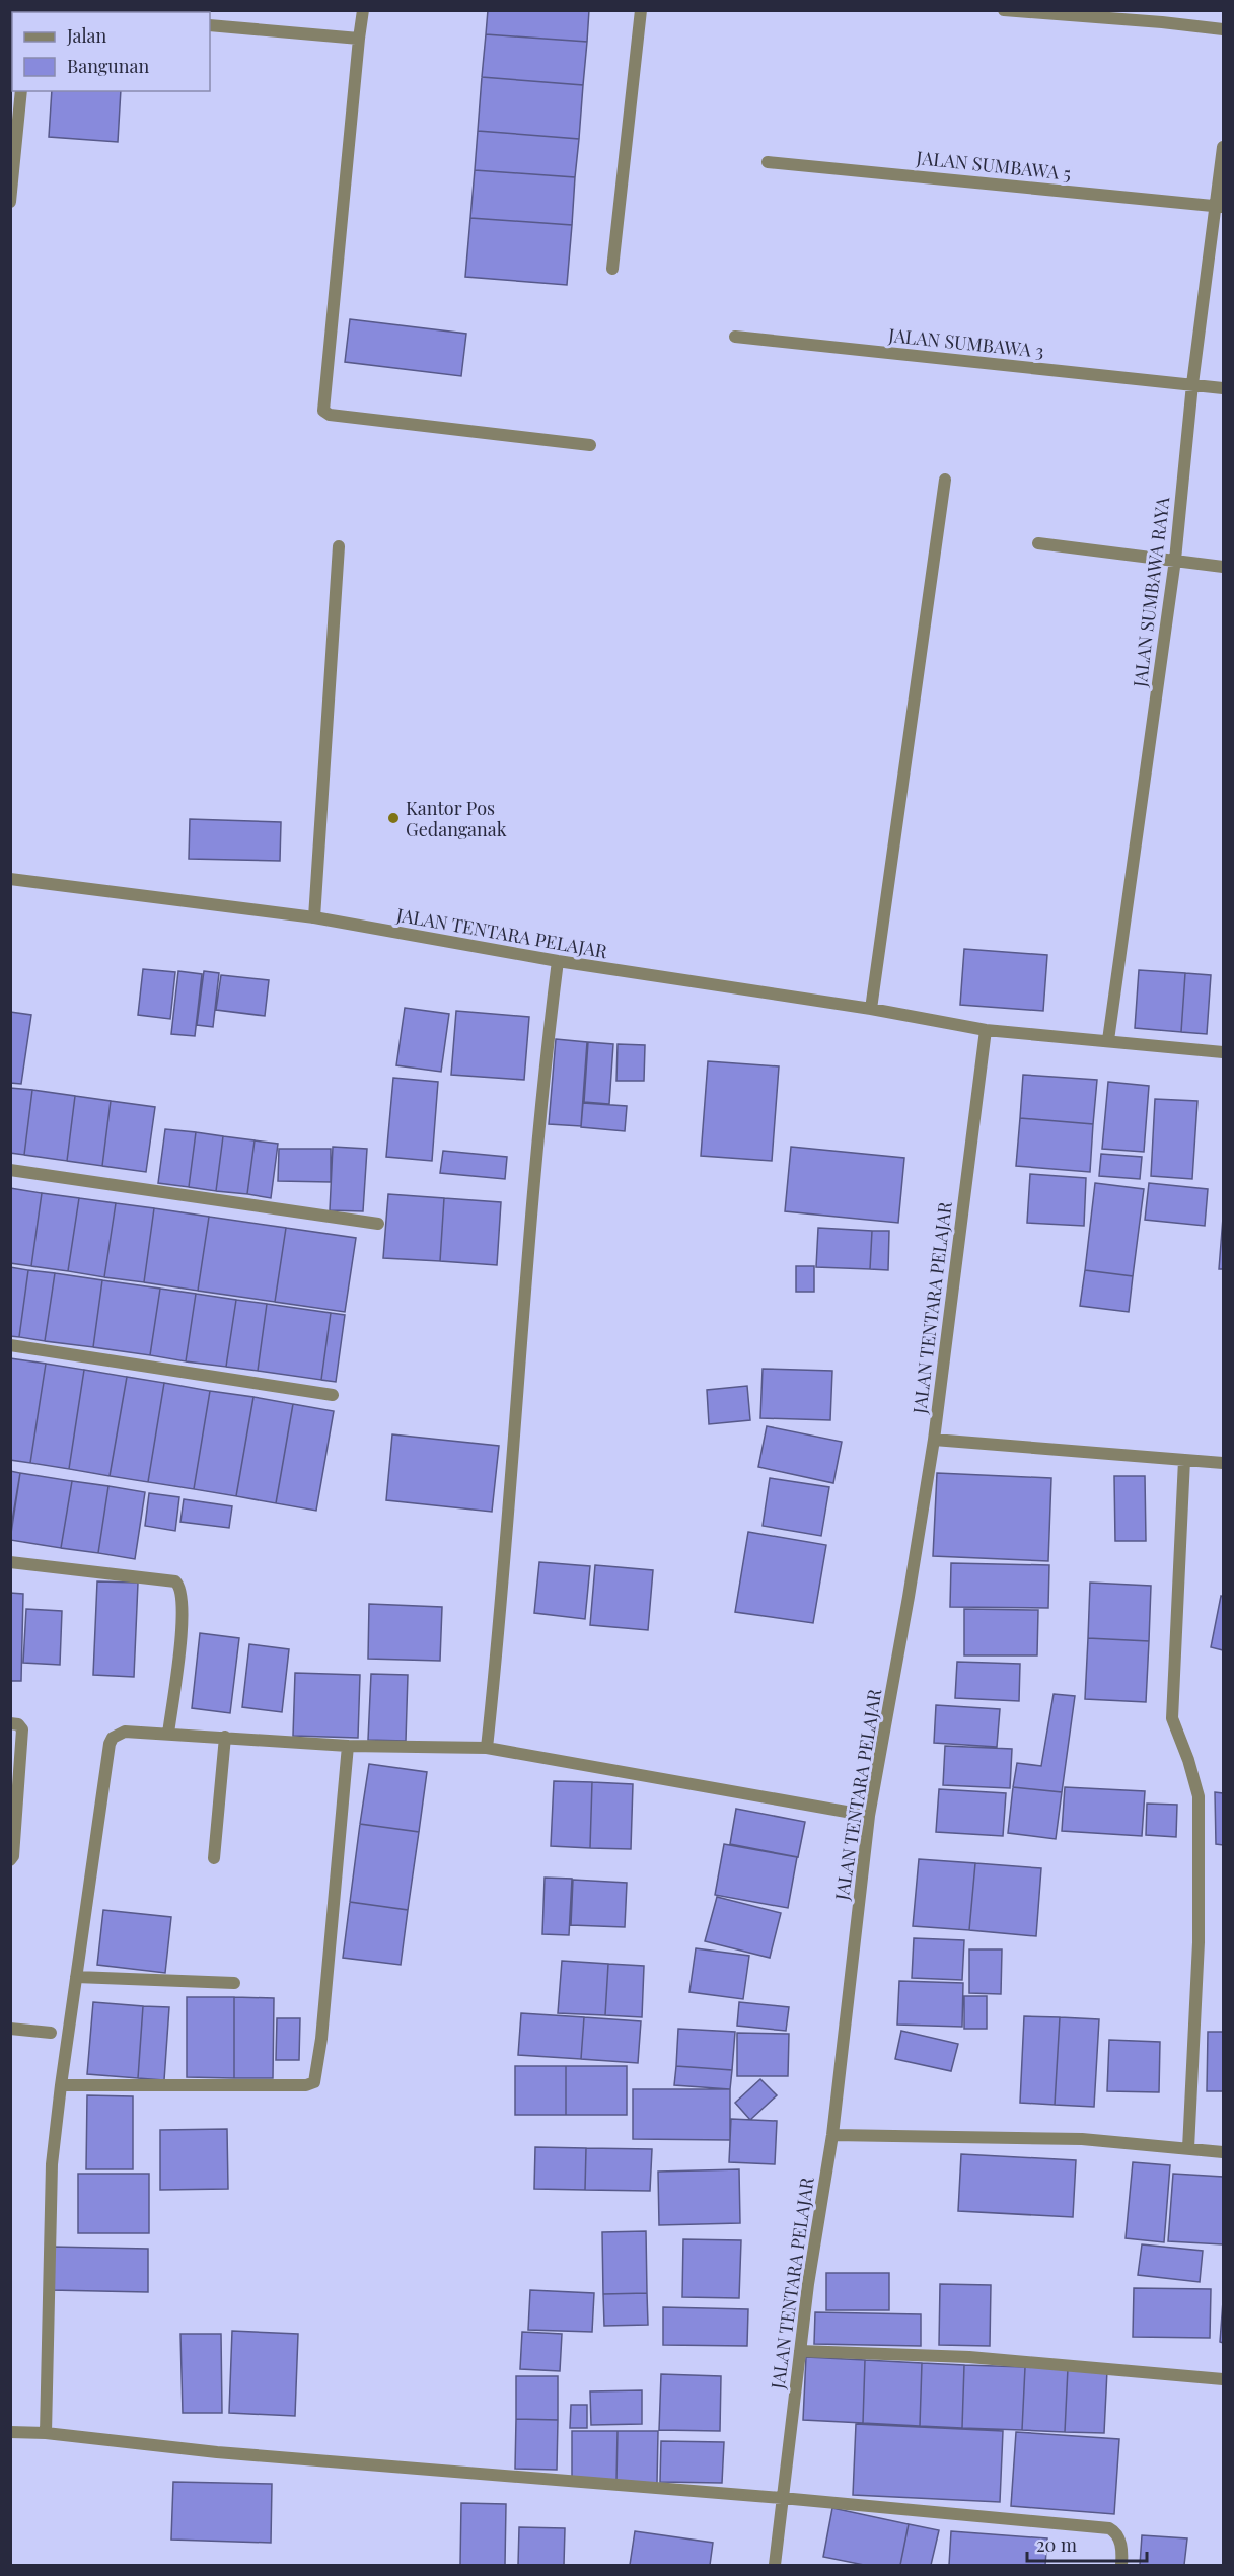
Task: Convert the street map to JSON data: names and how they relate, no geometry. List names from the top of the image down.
{
  "streets": {
    "street": [
      "JALAN SUMBAWA 5",
      "JALAN SUMBAWA 3",
      "JALAN SUMBAWA RAYA",
      "JALAN TENTARA PELAJAR"
    ]
  },
  "crossings": [
    ["JALAN SUMBAWA 5", "JALAN SUMBAWA RAYA"],
    ["JALAN SUMBAWA 3", "JALAN SUMBAWA RAYA"],
    ["JALAN SUMBAWA RAYA", "JALAN TENTARA PELAJAR"]
  ],
  "places": ["Kantor Pos Gedanganak"],
  "legend": ["Jalan", "Bangunan"],
  "scale_bar": "20 m"
}
